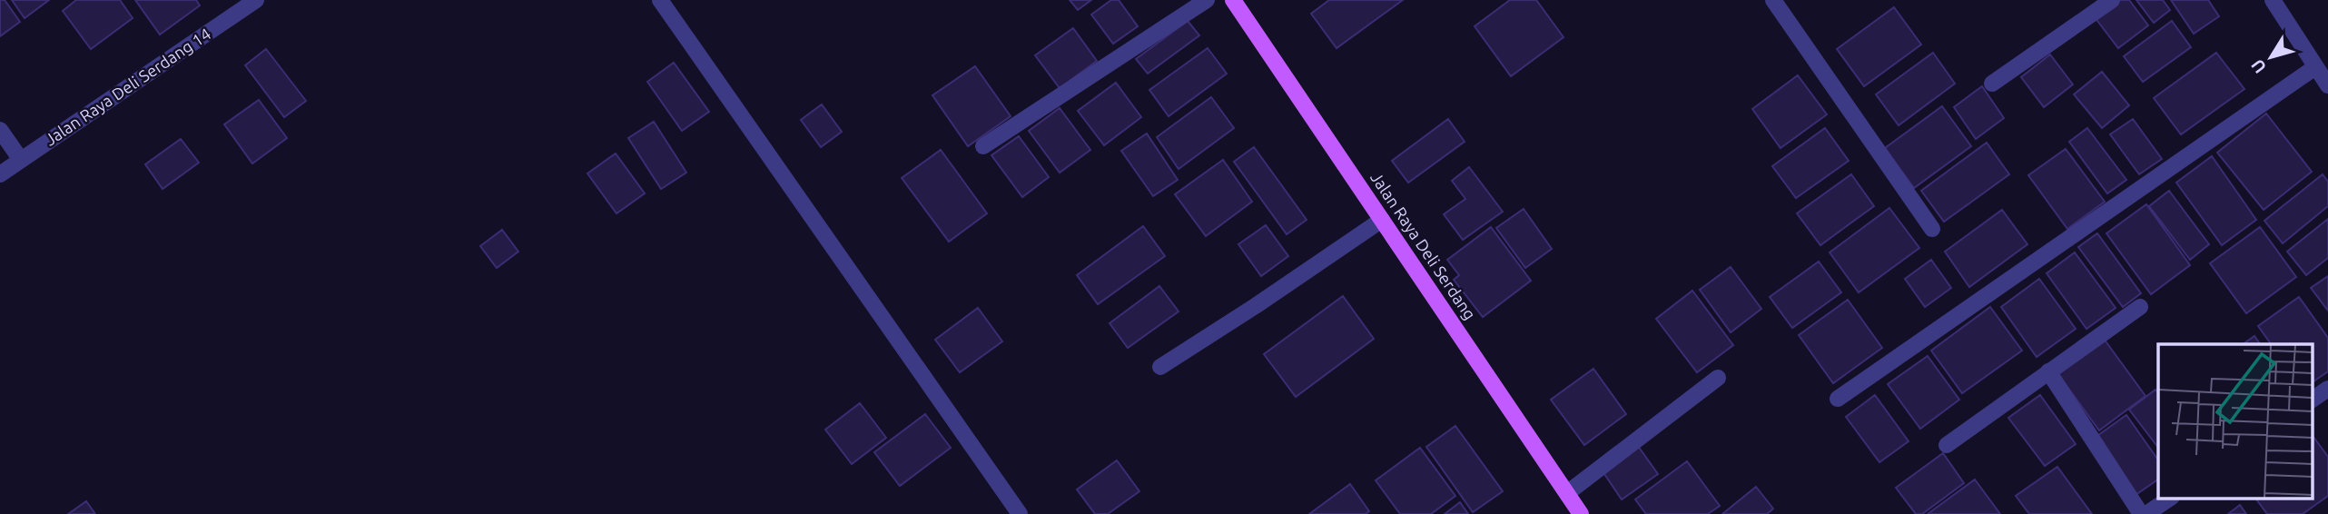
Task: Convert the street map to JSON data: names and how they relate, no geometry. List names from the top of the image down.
{
  "streets": {
    "main road": ["Jalan Raya Deli Serdang"],
    "street": ["Jalan Raya Deli Serdang 14"]
  },
  "north": "bottom left"
}
